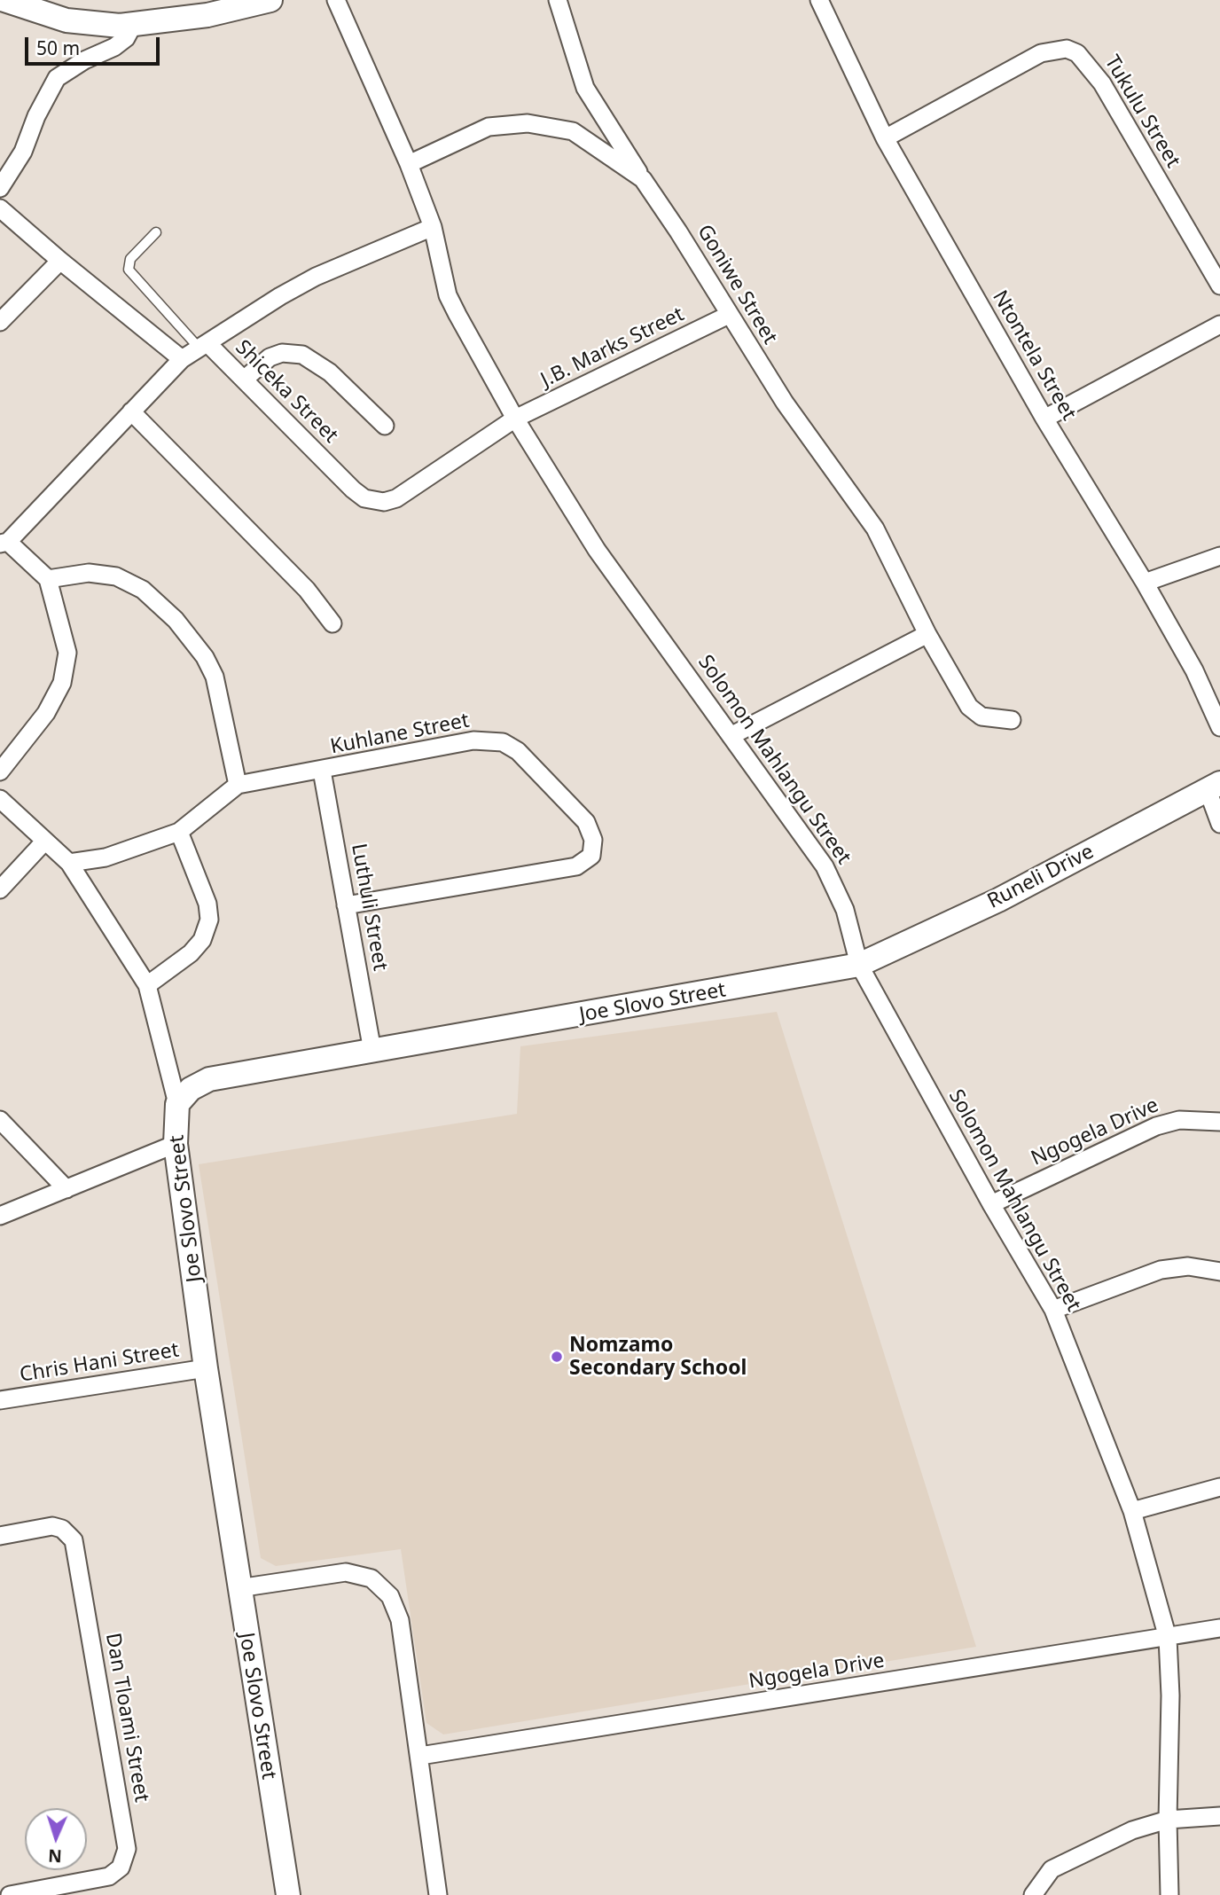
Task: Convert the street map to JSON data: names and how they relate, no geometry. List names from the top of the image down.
{
  "streets": {
    "street": [
      "Tukulu Street",
      "Goniwe Street",
      "J.B. Marks Street",
      "Ntontela Street",
      "Shiceka Street",
      "Kuhlane Street",
      "Solomon Mahlangu Street",
      "Runeli Drive",
      "Luthuli Street",
      "Joe Slovo Street",
      "Ngogela Drive",
      "Chris Hani Street",
      "Dan Tloami Street"
    ]
  },
  "crossings": [
    ["Tukulu Street", "Ntontela Street"],
    ["Goniwe Street", "J.B. Marks Street"],
    ["Goniwe Street", "Solomon Mahlangu Street"],
    ["J.B. Marks Street", "Shiceka Street"],
    ["J.B. Marks Street", "Solomon Mahlangu Street"],
    ["Shiceka Street", "Solomon Mahlangu Street"],
    ["Kuhlane Street", "Luthuli Street"],
    ["Solomon Mahlangu Street", "Runeli Drive"],
    ["Solomon Mahlangu Street", "Joe Slovo Street"],
    ["Solomon Mahlangu Street", "Ngogela Drive"],
    ["Runeli Drive", "Joe Slovo Street"],
    ["Luthuli Street", "Joe Slovo Street"],
    ["Joe Slovo Street", "Chris Hani Street"]
  ],
  "places": ["Nomzamo Secondary School"],
  "scale_bar": "50 m",
  "north": "bottom"
}
